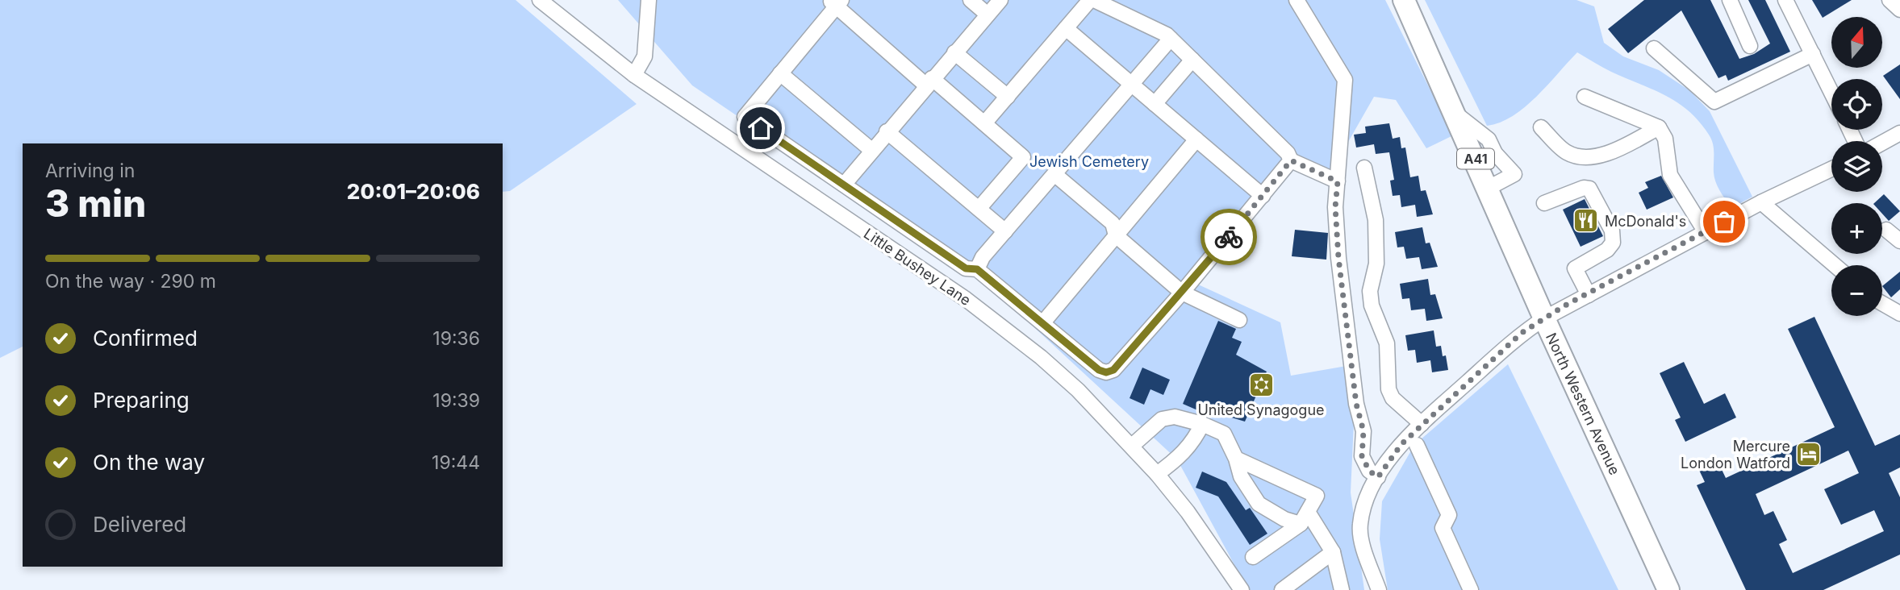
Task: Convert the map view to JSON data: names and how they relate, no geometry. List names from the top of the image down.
{
  "streets": {
    "highway": ["A41", "North Western Avenue"],
    "street": ["Little Bushey Lane"]
  },
  "parks": ["Jewish Cemetery"],
  "places": {
    "restaurant": ["McDonald's"],
    "synagogue": ["United Synagogue"],
    "hotel": ["Mercure London Watford"]
  },
  "north": "top",
  "page": {
    "map_buttons": ["+", "−"],
    "heading": ["3 min", "Arriving in", "20:01–20:06"],
    "bar": "On the way · 290 m",
    "list": [
      ["Confirmed", "19:36"],
      ["Preparing", "19:39"],
      ["On the way", "19:44"],
      "Delivered"
    ]
  }
}
